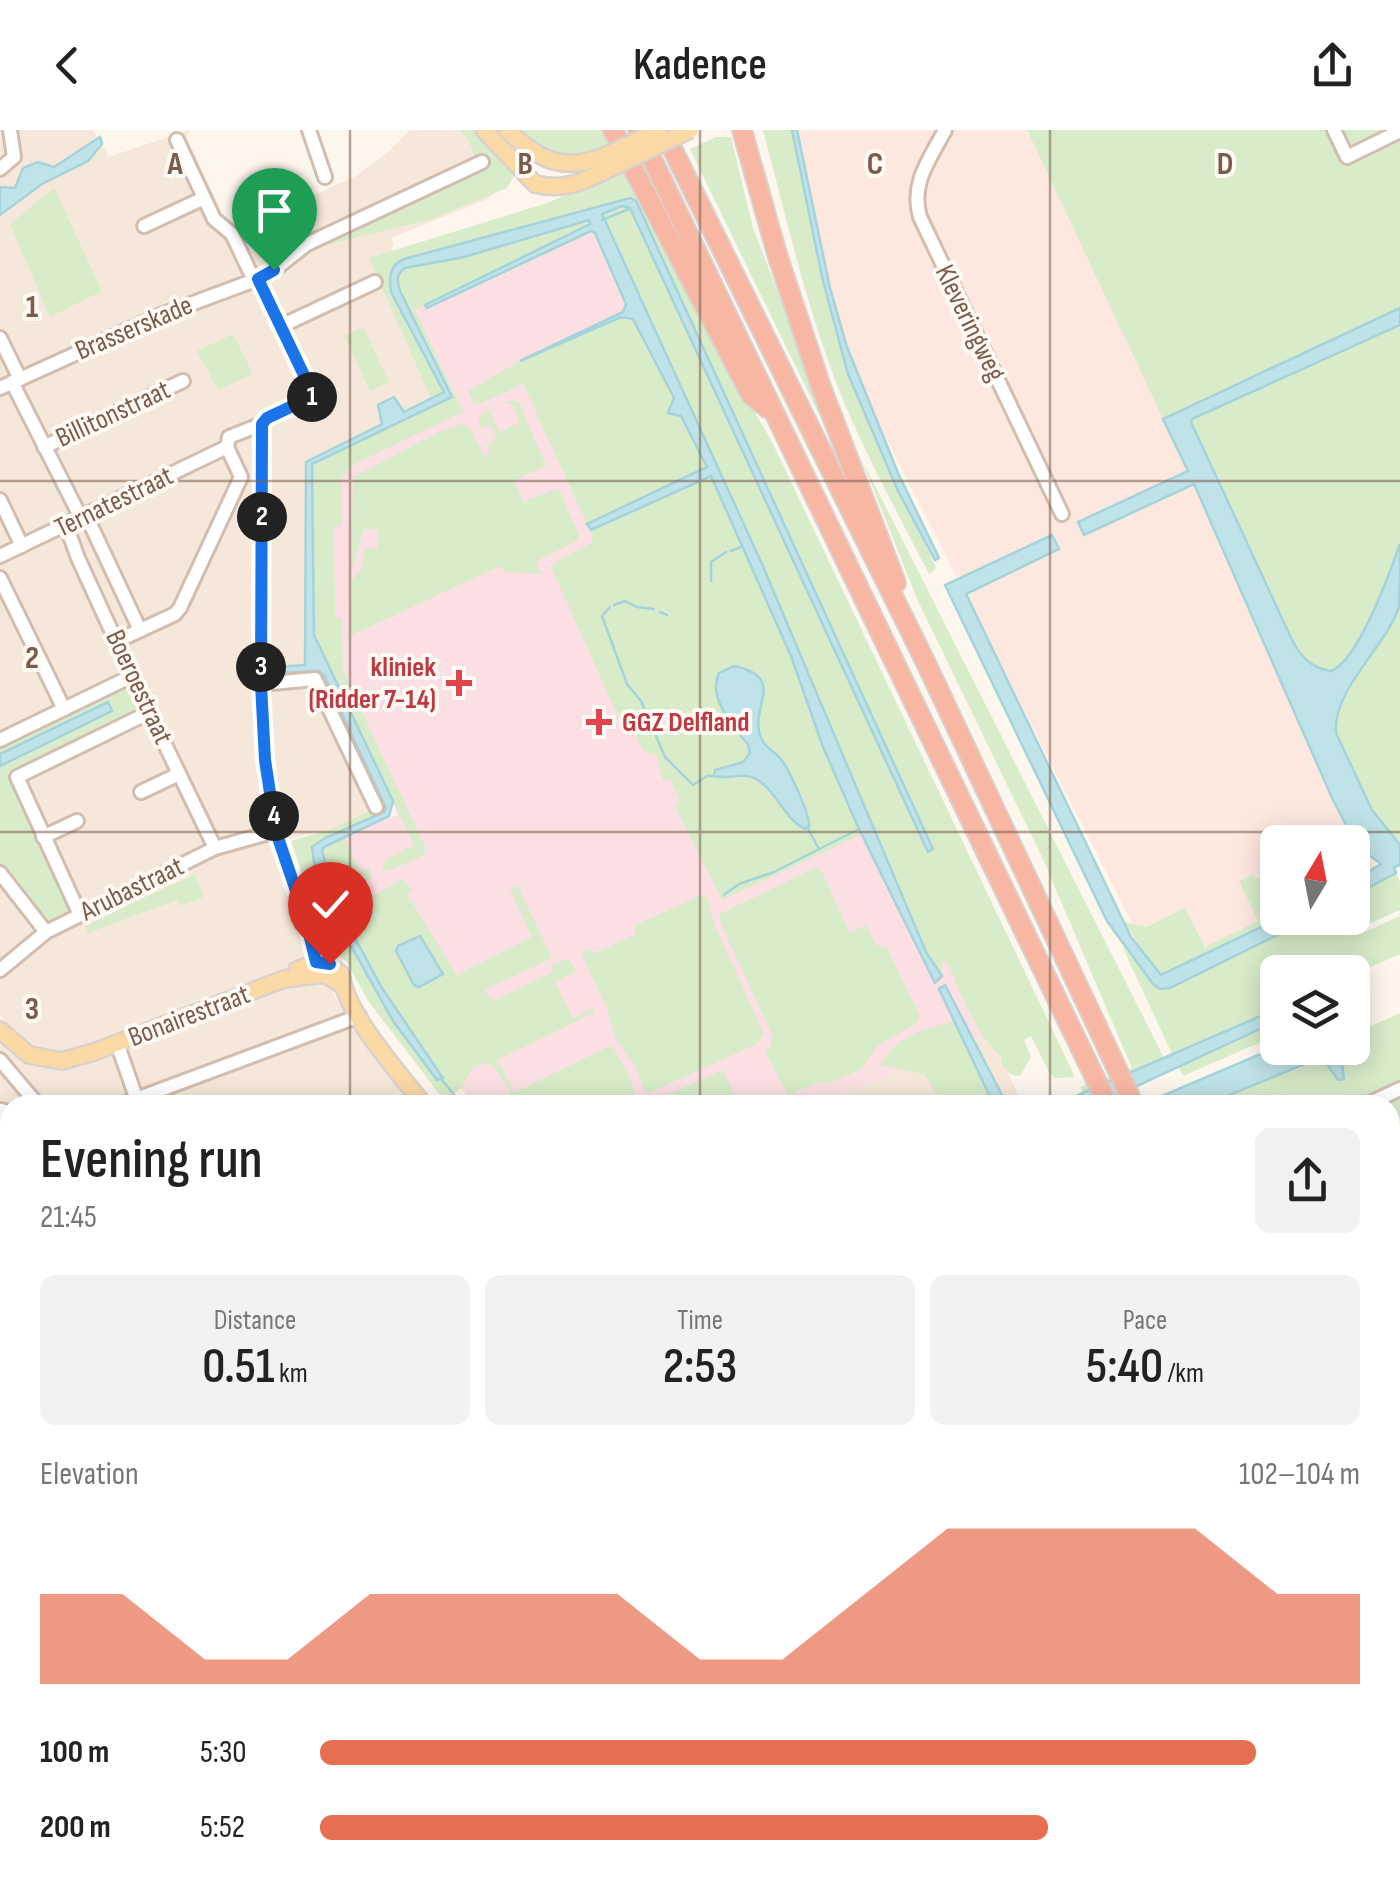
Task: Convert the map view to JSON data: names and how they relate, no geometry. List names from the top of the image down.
{
  "streets": {
    "main road": ["Bonairestraat"],
    "street": [
      "Kleveringweg",
      "Brasserskade",
      "Billitonstraat",
      "Ternatestraat",
      "Boeroestraat",
      "Arubastraat"
    ]
  },
  "crossings": [
    ["Brasserskade", "Boeroestraat"],
    ["Billitonstraat", "Boeroestraat"],
    ["Ternatestraat", "Boeroestraat"],
    ["Boeroestraat", "Arubastraat"]
  ],
  "places": {
    "health": ["kliniek (Ridder 7-14)", "GGZ Delfland"]
  },
  "north": "top",
  "page": {
    "header": "Kadence",
    "pins": [
      "1",
      "2",
      "3",
      "4"
    ],
    "heading": ["Evening run", "21:45"],
    "stats": [
      ["Distance", "0.51 km"],
      ["Time", "2:53"],
      ["Pace", "5:40 /km"]
    ],
    "chart": ["Elevation", "102–104 m"],
    "list": [
      {
        "name": "100 m",
        "note": "5:30"
      },
      {
        "name": "200 m",
        "note": "5:52"
      }
    ]
  },
  "grid": {
    "columns": [
      "A",
      "B",
      "C",
      "D"
    ],
    "rows": ["1", "2", "3"]
  }
}
